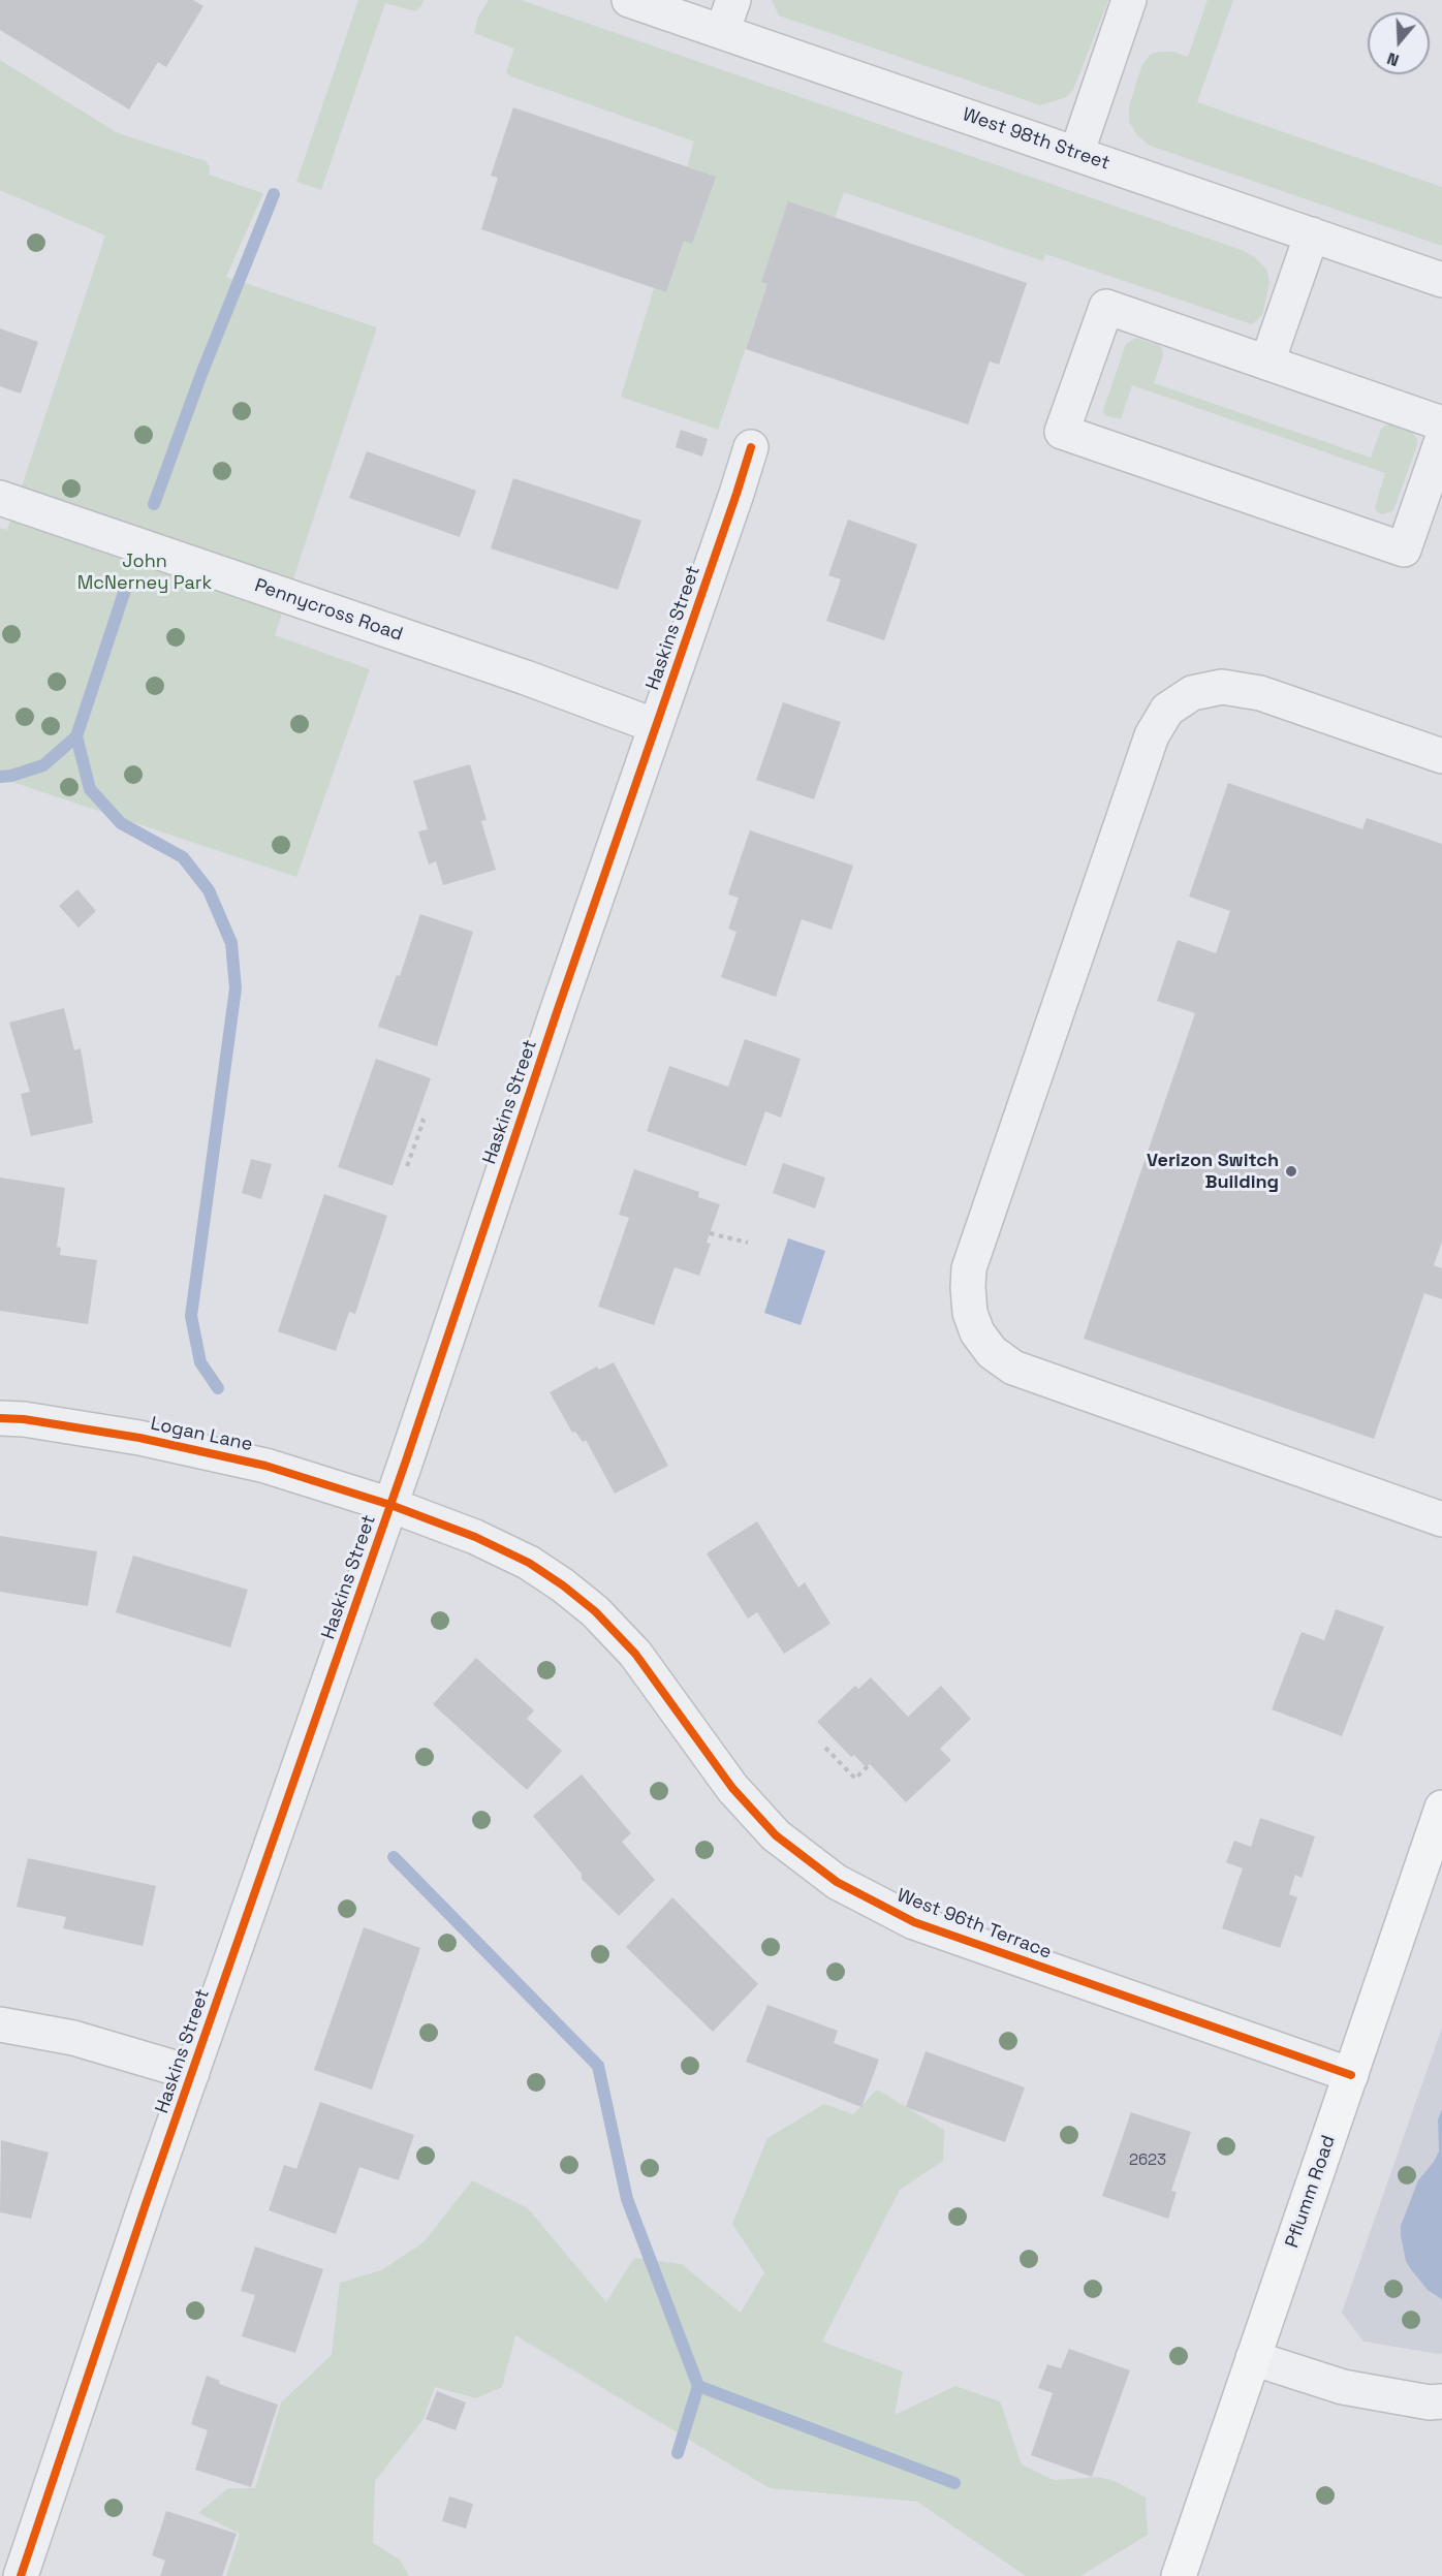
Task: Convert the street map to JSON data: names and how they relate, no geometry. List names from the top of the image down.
{
  "streets": {
    "main road": ["Pflumm Road"],
    "street": [
      "West 98th Street",
      "Pennycross Road",
      "Haskins Street",
      "Logan Lane",
      "West 96th Terrace"
    ]
  },
  "crossings": [
    ["Pennycross Road", "Haskins Street"],
    ["Haskins Street", "Logan Lane"],
    ["Haskins Street", "West 96th Terrace"],
    ["Logan Lane", "West 96th Terrace"],
    ["West 96th Terrace", "Pflumm Road"]
  ],
  "parks": ["John McNerney Park"],
  "places": ["Verizon Switch Building"],
  "house_numbers": ["2623"],
  "north": "bottom"
}
